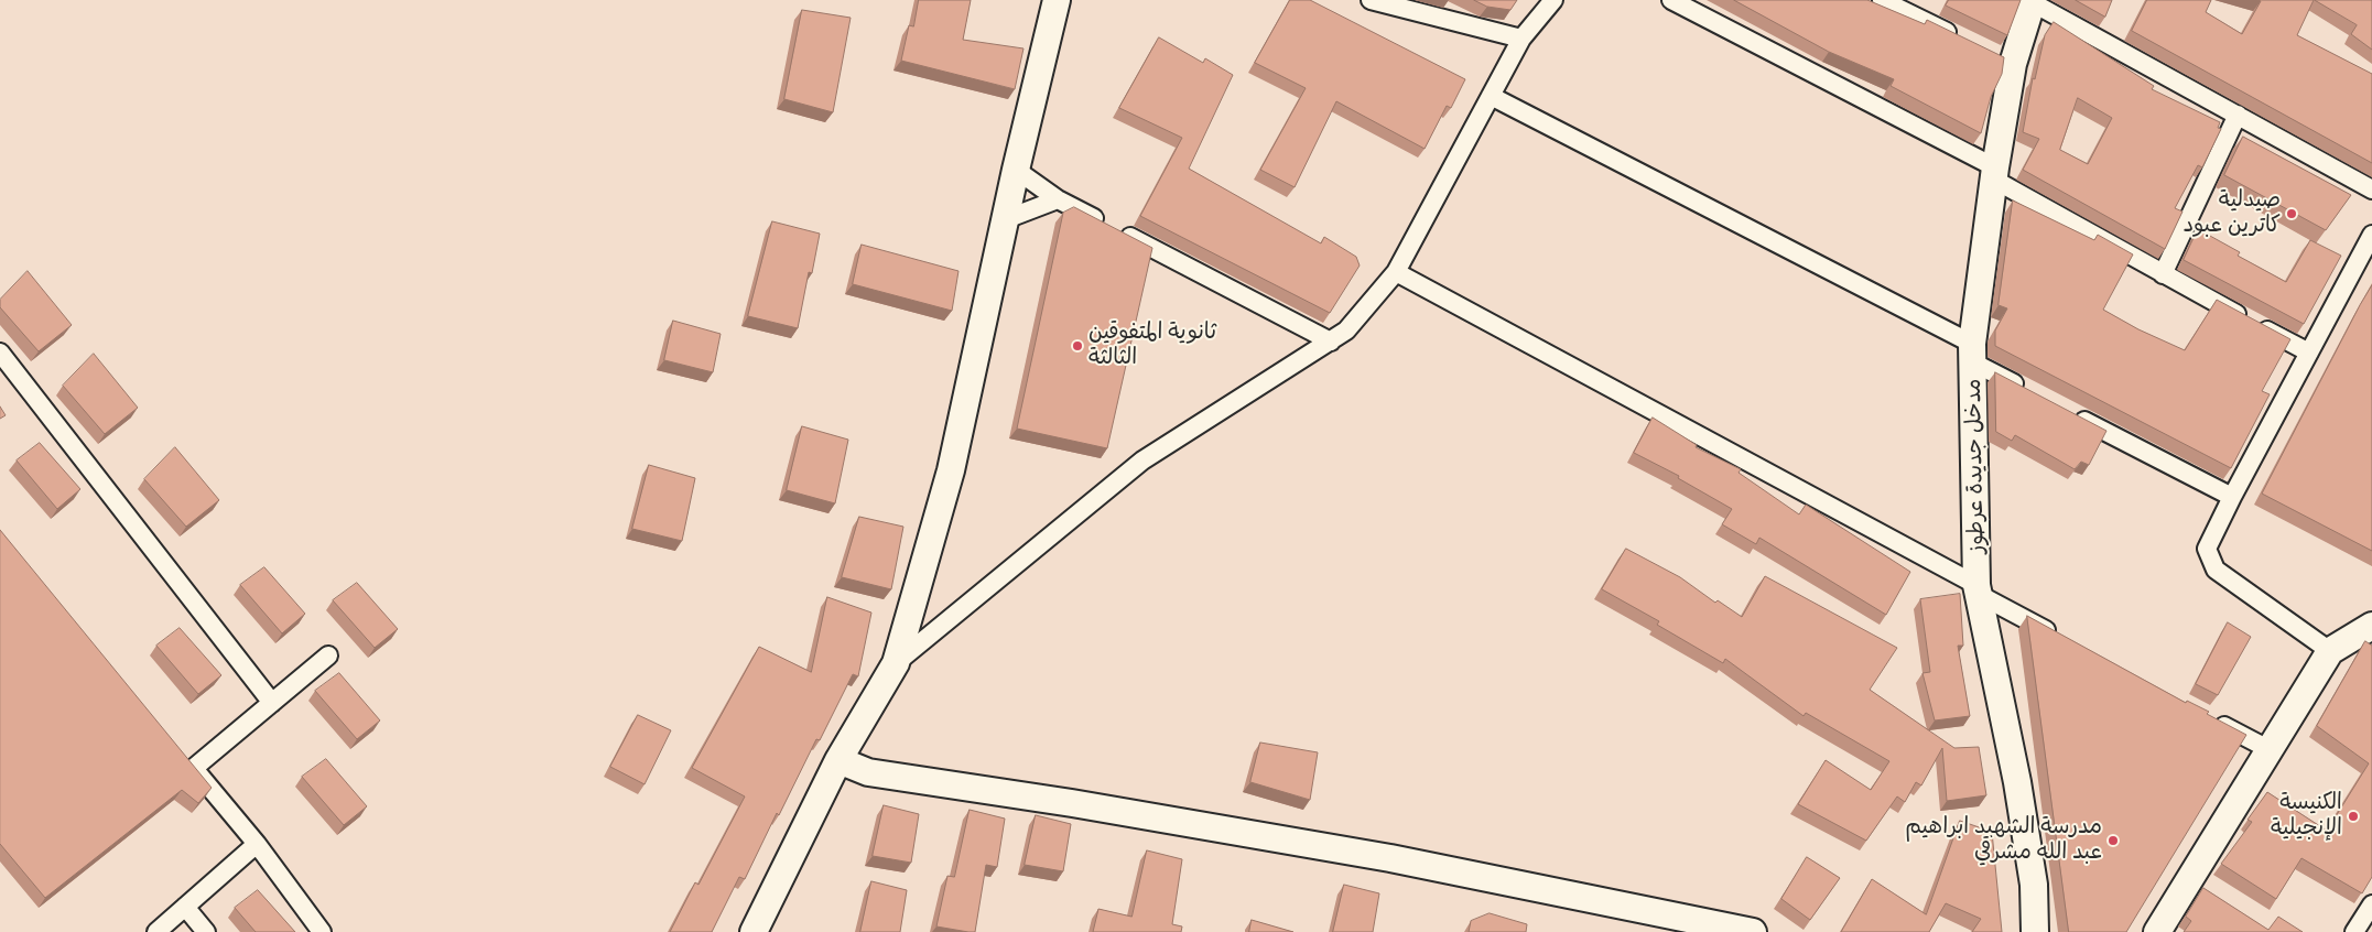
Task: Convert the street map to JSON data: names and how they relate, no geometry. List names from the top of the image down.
{
  "streets": {
    "street": ["مدخل جديدة عرطوز"]
  },
  "places": [
    "صيدلية كاترين عبود",
    "ثانوية المتفوقين الثالثة",
    "الكنيسة الإنجيلية",
    "مدرسة الشهيد ابراهيم عبد الله مشرقي"
  ]
}
